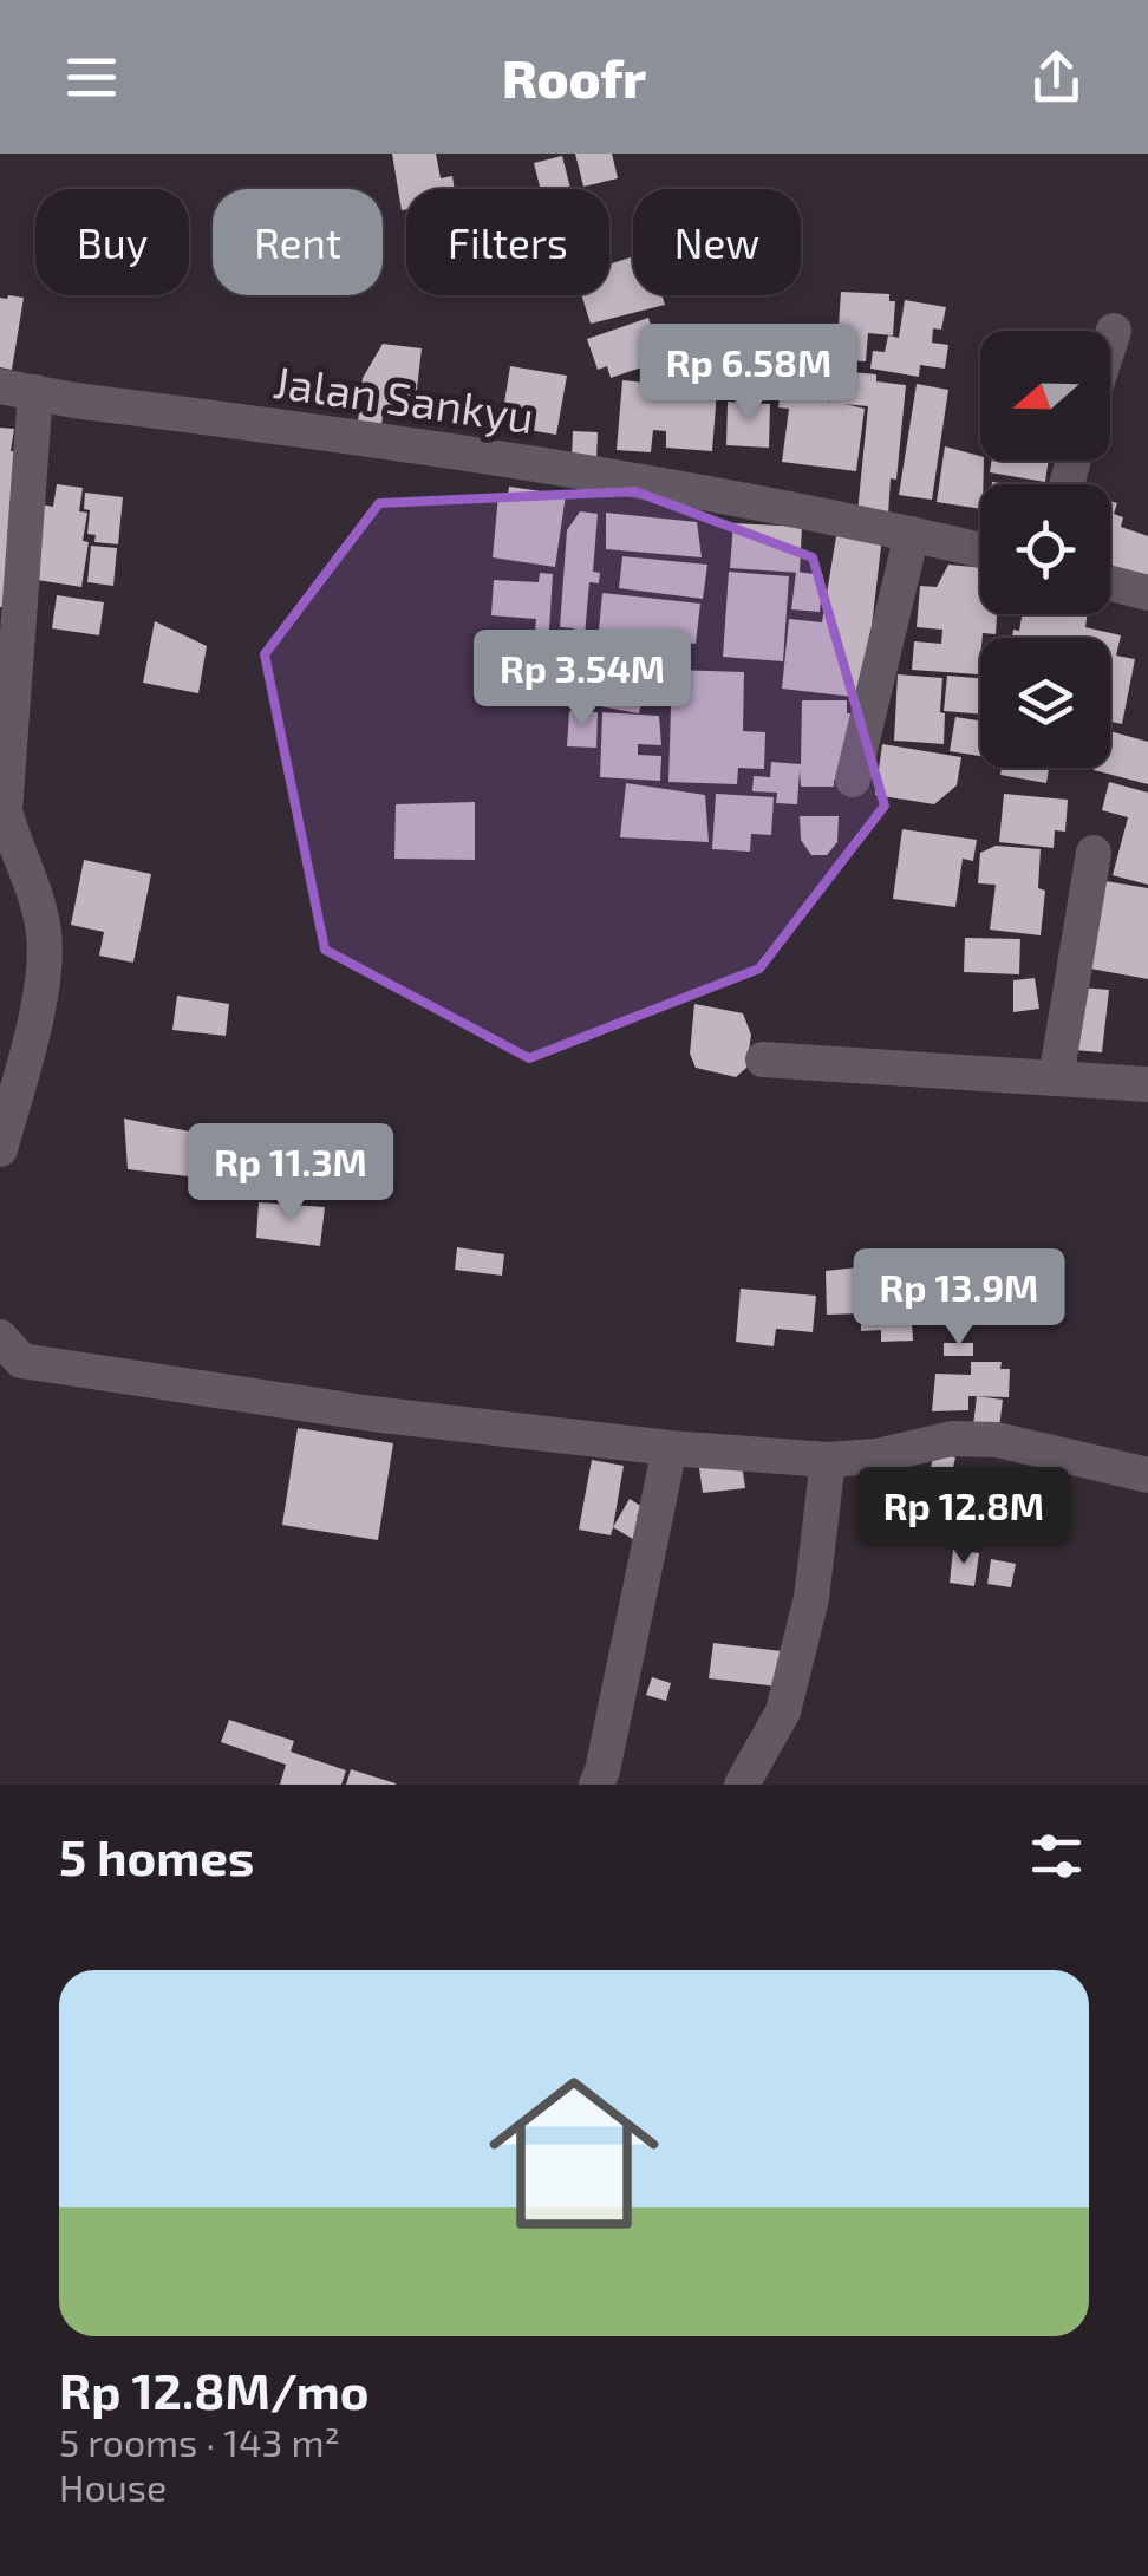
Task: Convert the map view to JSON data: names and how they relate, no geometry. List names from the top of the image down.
{
  "streets": {
    "street": ["Jalan Sankyu"]
  },
  "north": "left",
  "page": {
    "header": "Roofr",
    "chip": [
      "Buy",
      "Rent",
      "Filters",
      "New"
    ],
    "price": [
      "Rp 6.58M",
      "Rp 3.54M",
      "Rp 11.3M",
      "Rp 13.9M",
      "Rp 12.8M"
    ],
    "heading": "5 homes",
    "list": [
      {
        "name": "Rp 12.8M/mo",
        "note": "5 rooms · 143 m² · House"
      }
    ]
  }
}
